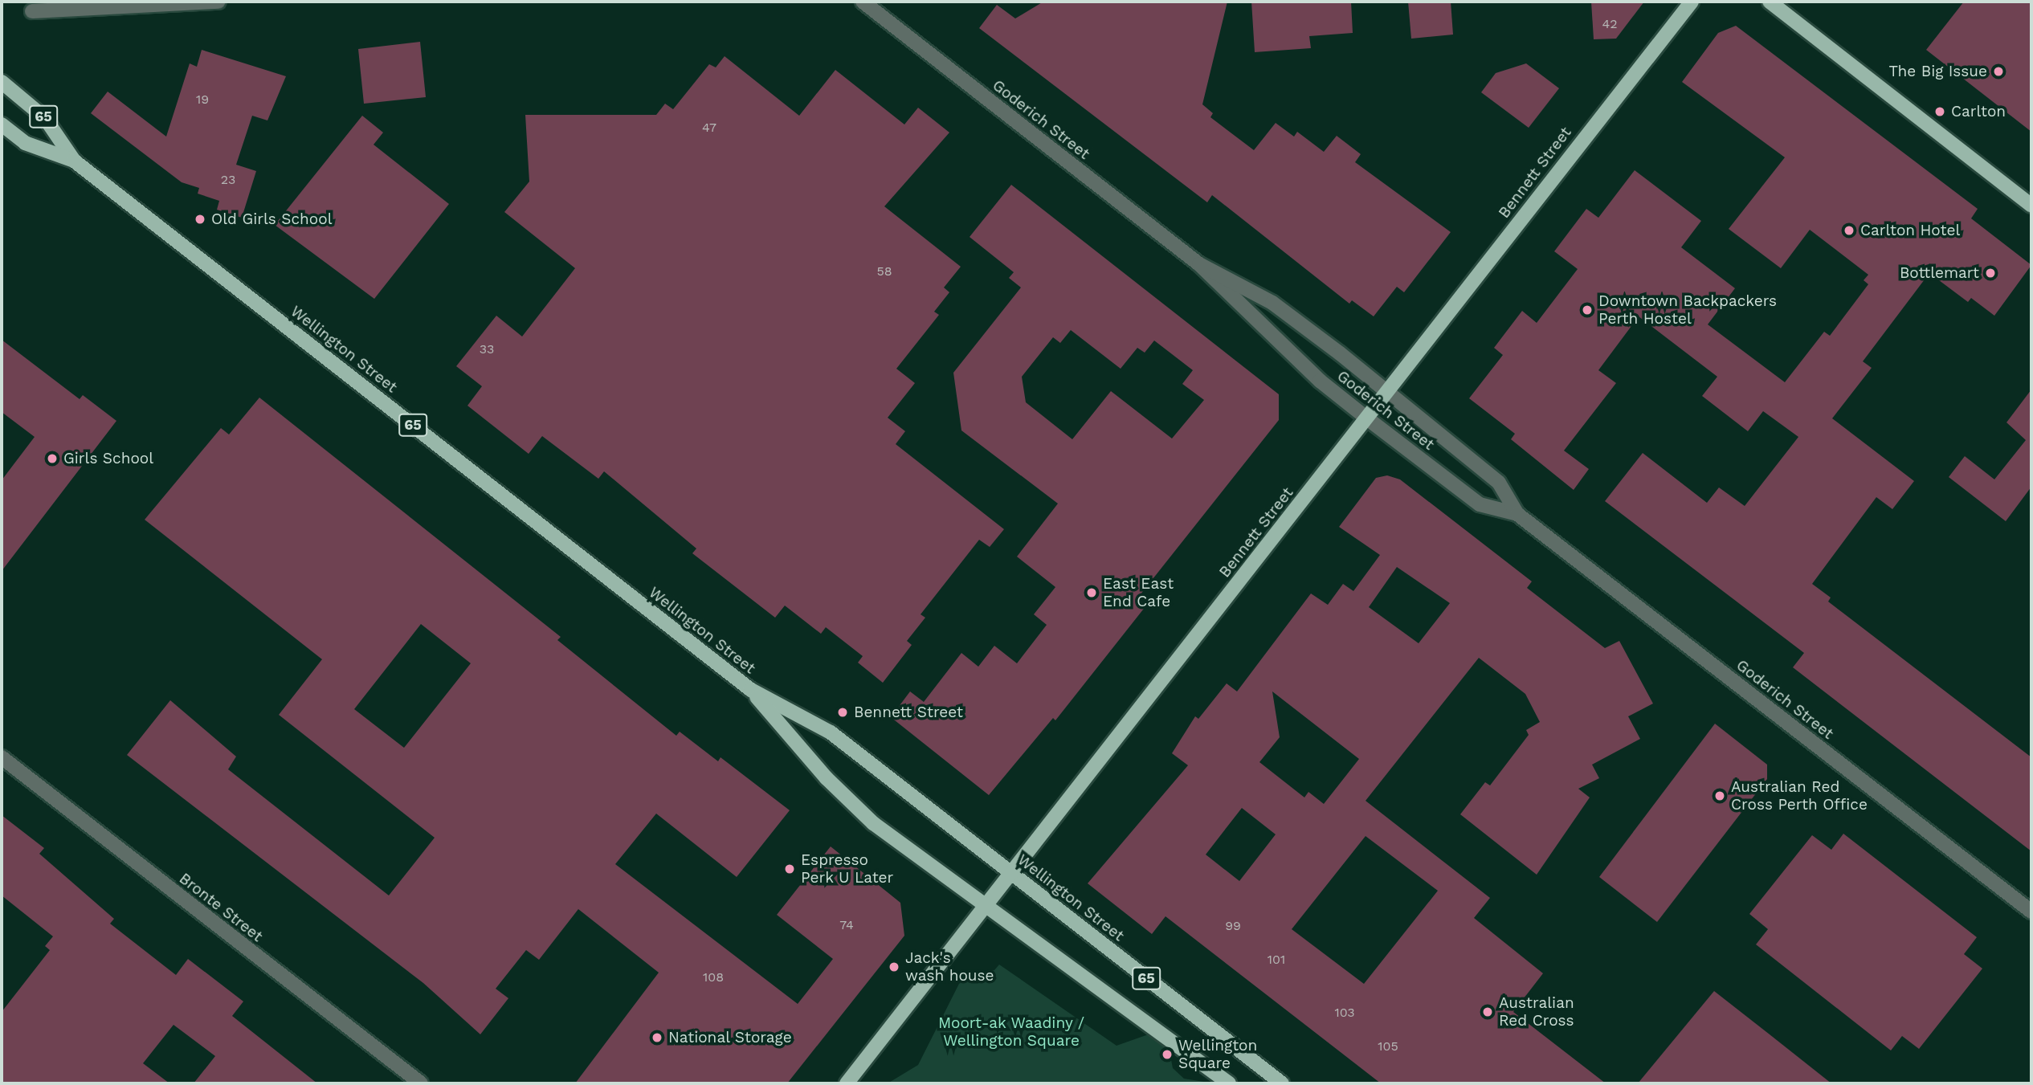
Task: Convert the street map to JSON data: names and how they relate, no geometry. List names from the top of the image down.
{
  "streets": {
    "main road": ["65", "Bennett Street", "Wellington Street"],
    "street": ["Goderich Street", "Bronte Street"]
  },
  "crossings": [
    ["Goderich Street", "Bennett Street"],
    ["Bennett Street", "Wellington Street"]
  ],
  "parks": ["Moort-ak Waadiny / Wellington Square"],
  "places": [
    "The Big Issue",
    "Carlton",
    "Old Girls School",
    "Carlton Hotel",
    "Bottlemart",
    "Downtown Backpackers Perth Hostel",
    "Girls School",
    "East East End Cafe",
    "Bennett Street",
    "Australian Red Cross Perth Office",
    "Espresso Perk U Later",
    "Jack's wash house",
    "Australian Red Cross",
    "National Storage",
    "Wellington Square"
  ],
  "house_numbers": [
    "42",
    "19",
    "47",
    "23",
    "58",
    "33",
    "74",
    "99",
    "101",
    "108",
    "103",
    "105"
  ]
}
